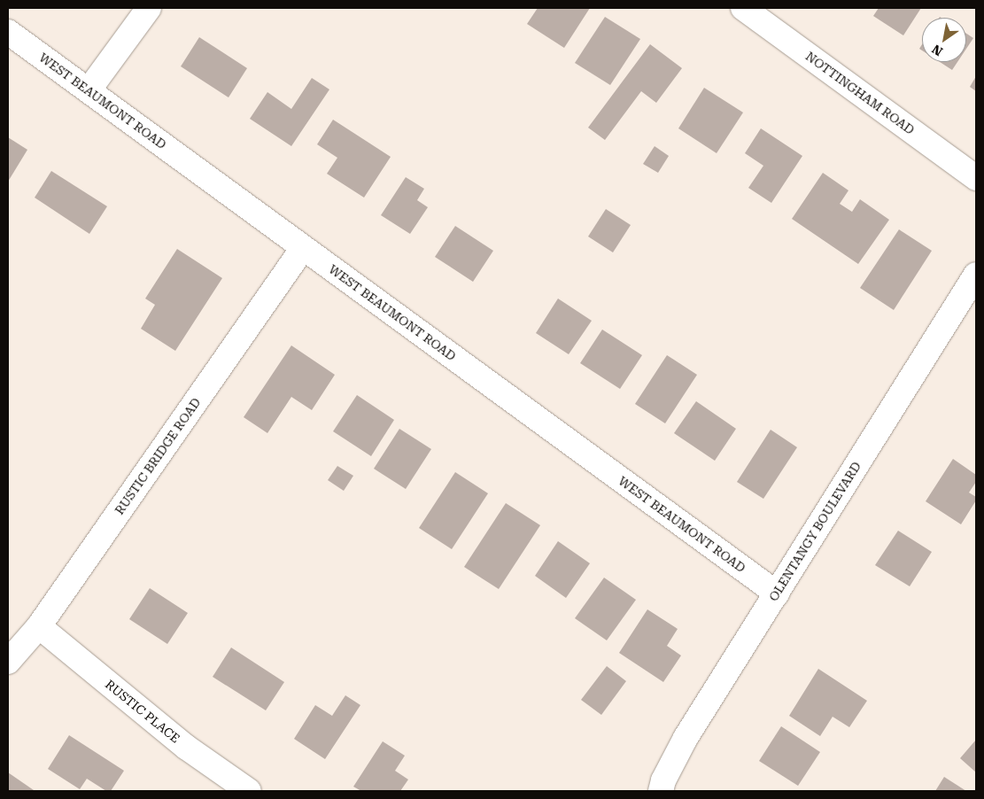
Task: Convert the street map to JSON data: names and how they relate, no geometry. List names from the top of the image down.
{
  "streets": {
    "street": [
      "NOTTINGHAM ROAD",
      "WEST BEAUMONT ROAD",
      "RUSTIC BRIDGE ROAD",
      "OLENTANGY BOULEVARD",
      "RUSTIC PLACE"
    ]
  },
  "crossings": [
    ["WEST BEAUMONT ROAD", "RUSTIC BRIDGE ROAD"],
    ["WEST BEAUMONT ROAD", "OLENTANGY BOULEVARD"],
    ["RUSTIC BRIDGE ROAD", "RUSTIC PLACE"]
  ],
  "north": "bottom left"
}
